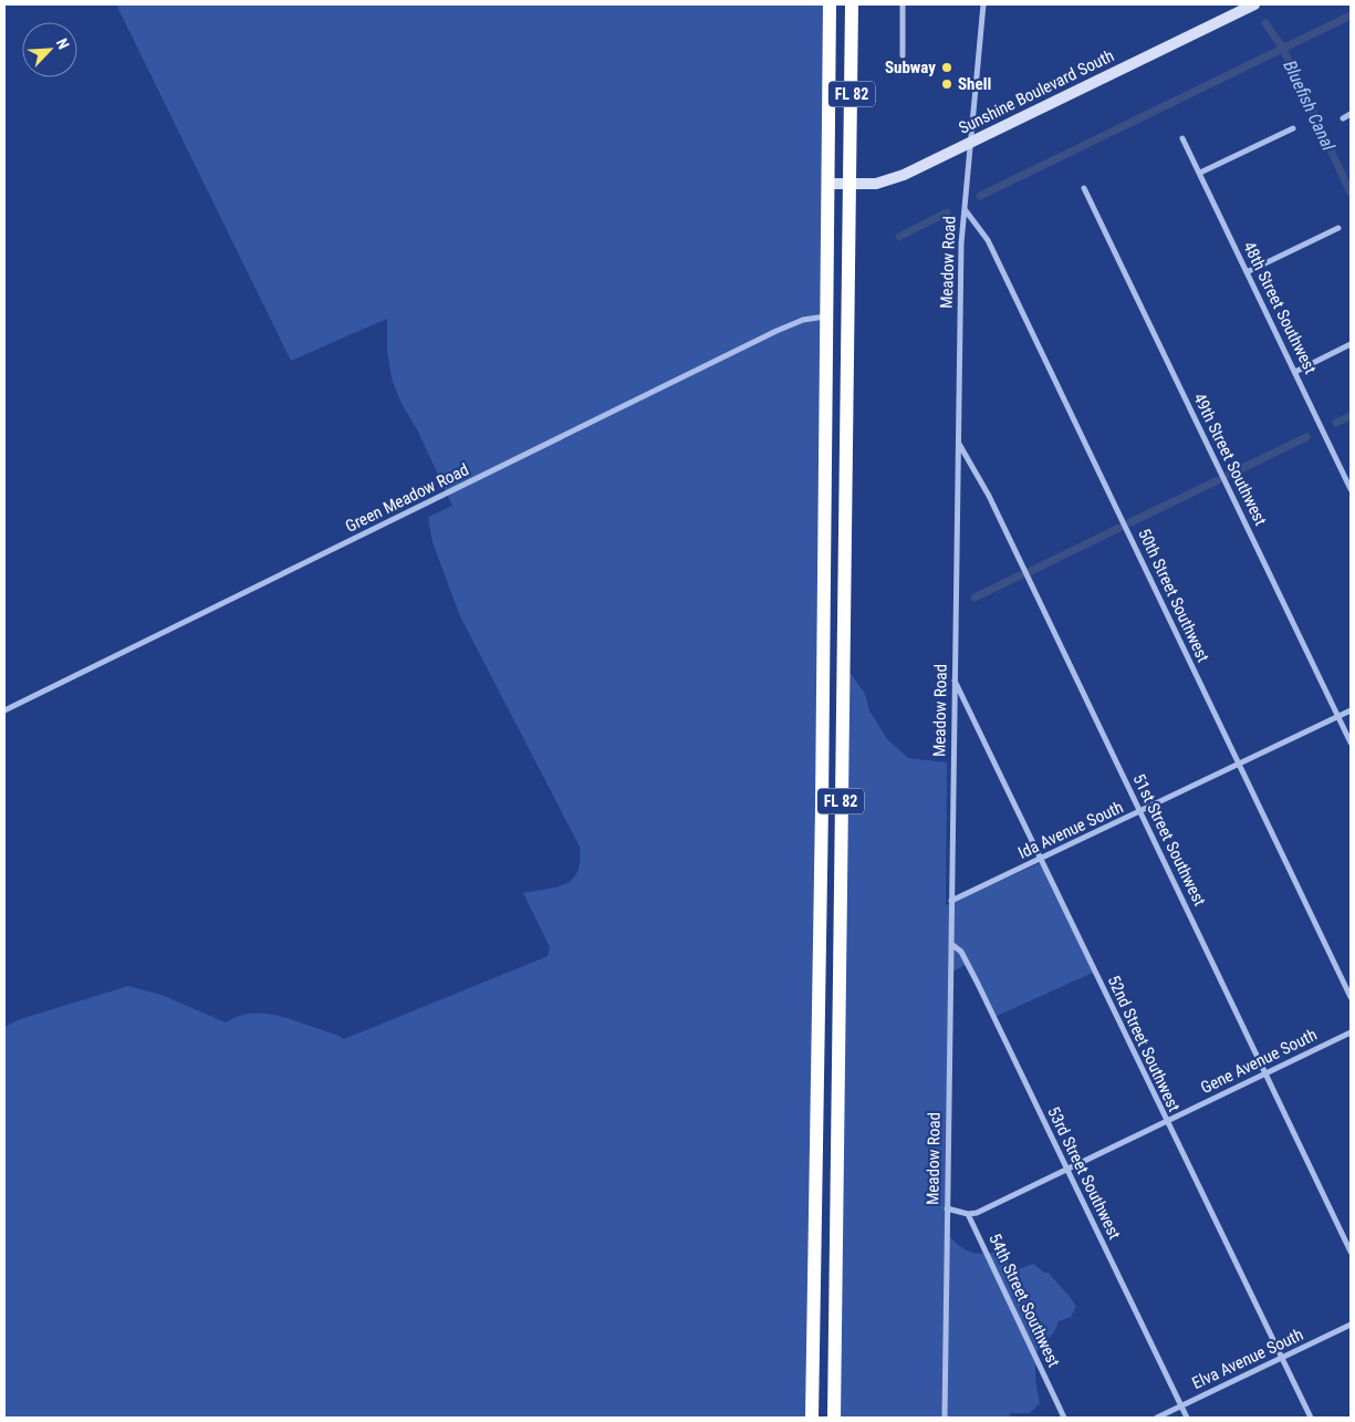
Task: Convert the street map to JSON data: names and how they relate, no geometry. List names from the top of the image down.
{
  "streets": {
    "highway": ["FL 82"],
    "street": [
      "Sunshine Boulevard South",
      "Meadow Road",
      "48th Street Southwest",
      "49th Street Southwest",
      "Green Meadow Road",
      "50th Street Southwest",
      "Ida Avenue South",
      "51st Street Southwest",
      "52nd Street Southwest",
      "Gene Avenue South",
      "53rd Street Southwest",
      "54th Street Southwest",
      "Elva Avenue South"
    ]
  },
  "crossings": [
    ["Sunshine Boulevard South", "FL 82"],
    ["Sunshine Boulevard South", "Meadow Road"],
    ["FL 82", "Green Meadow Road"],
    ["Meadow Road", "50th Street Southwest"],
    ["Meadow Road", "Ida Avenue South"],
    ["Meadow Road", "51st Street Southwest"],
    ["Meadow Road", "52nd Street Southwest"],
    ["Meadow Road", "53rd Street Southwest"],
    ["49th Street Southwest", "Ida Avenue South"],
    ["50th Street Southwest", "Ida Avenue South"],
    ["Ida Avenue South", "51st Street Southwest"],
    ["Ida Avenue South", "52nd Street Southwest"],
    ["51st Street Southwest", "Gene Avenue South"],
    ["52nd Street Southwest", "Gene Avenue South"],
    ["52nd Street Southwest", "Elva Avenue South"],
    ["Gene Avenue South", "53rd Street Southwest"],
    ["Gene Avenue South", "54th Street Southwest"],
    ["53rd Street Southwest", "Elva Avenue South"]
  ],
  "water": ["Bluefish Canal"],
  "places": ["Subway", "Shell"],
  "north": "top right"
}
